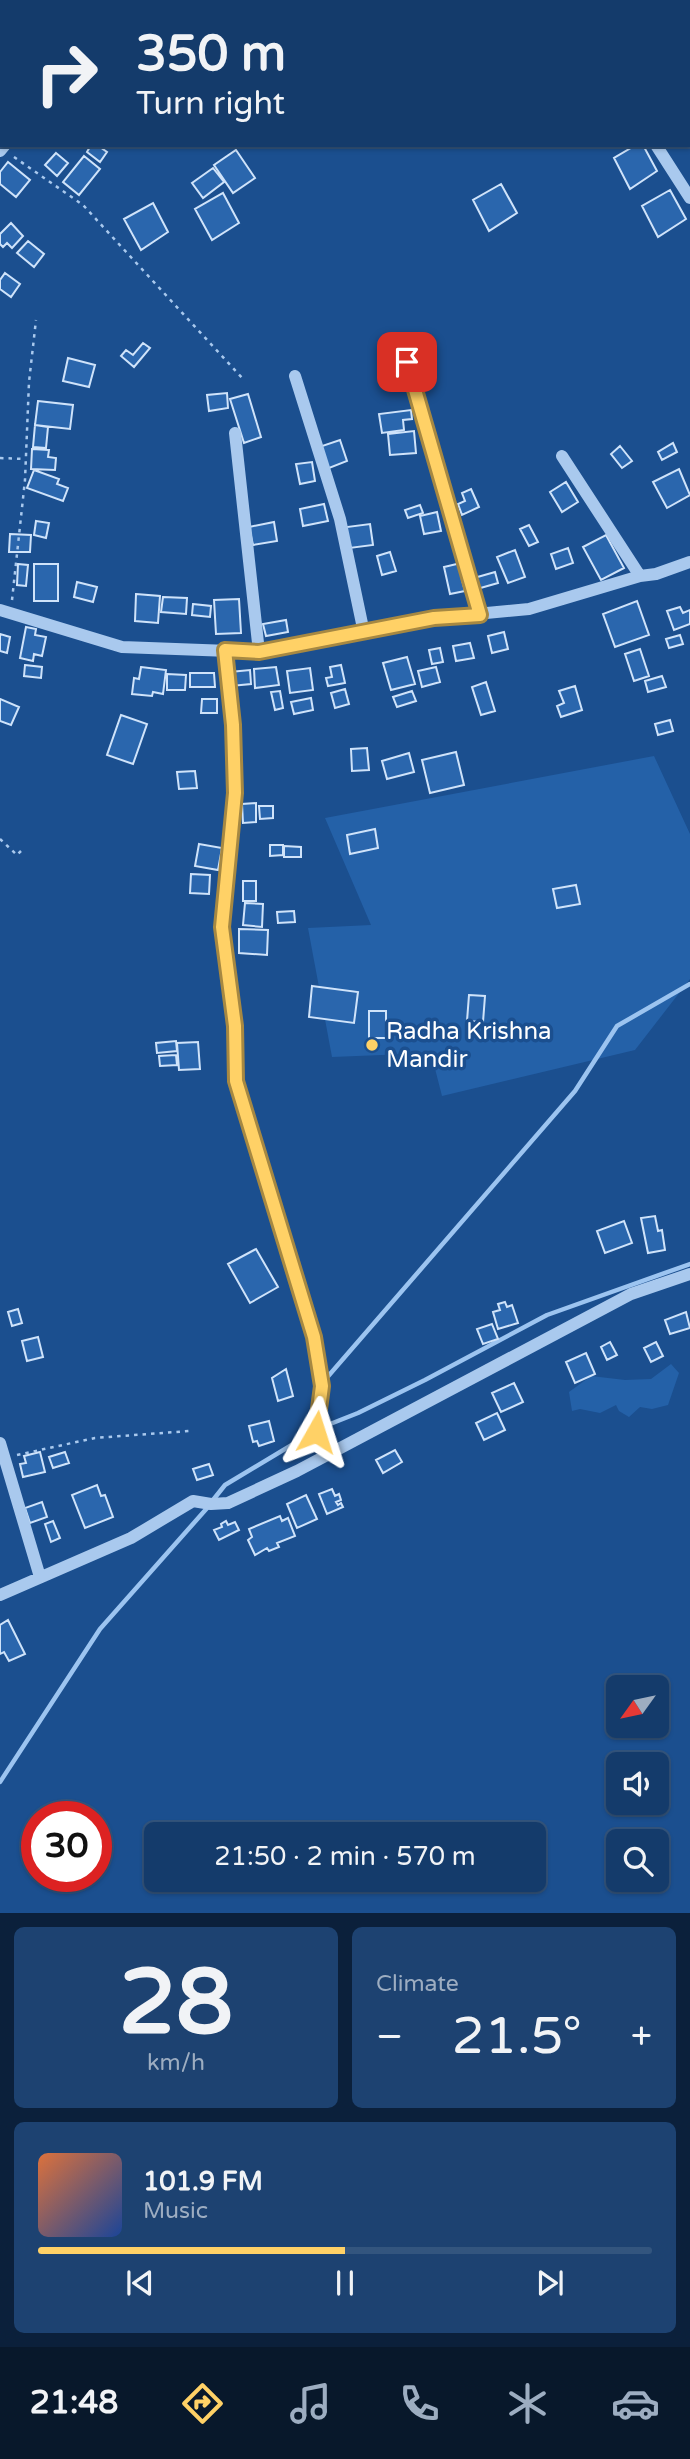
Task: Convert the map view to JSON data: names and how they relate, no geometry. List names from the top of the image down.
{
  "places": ["Radha Krishna Mandir"],
  "north": "bottom left",
  "page": {
    "turn": ["350 m", "Turn right"],
    "limit": "30",
    "trip": "21:50 · 2 min · 570 m",
    "tile": [
      ["28", "km/h"],
      "Climate"
    ],
    "heat": ["−", "21.5°", "+"],
    "song": ["101.9 FM", "Music"],
    "tabs": "21:48"
  }
}
